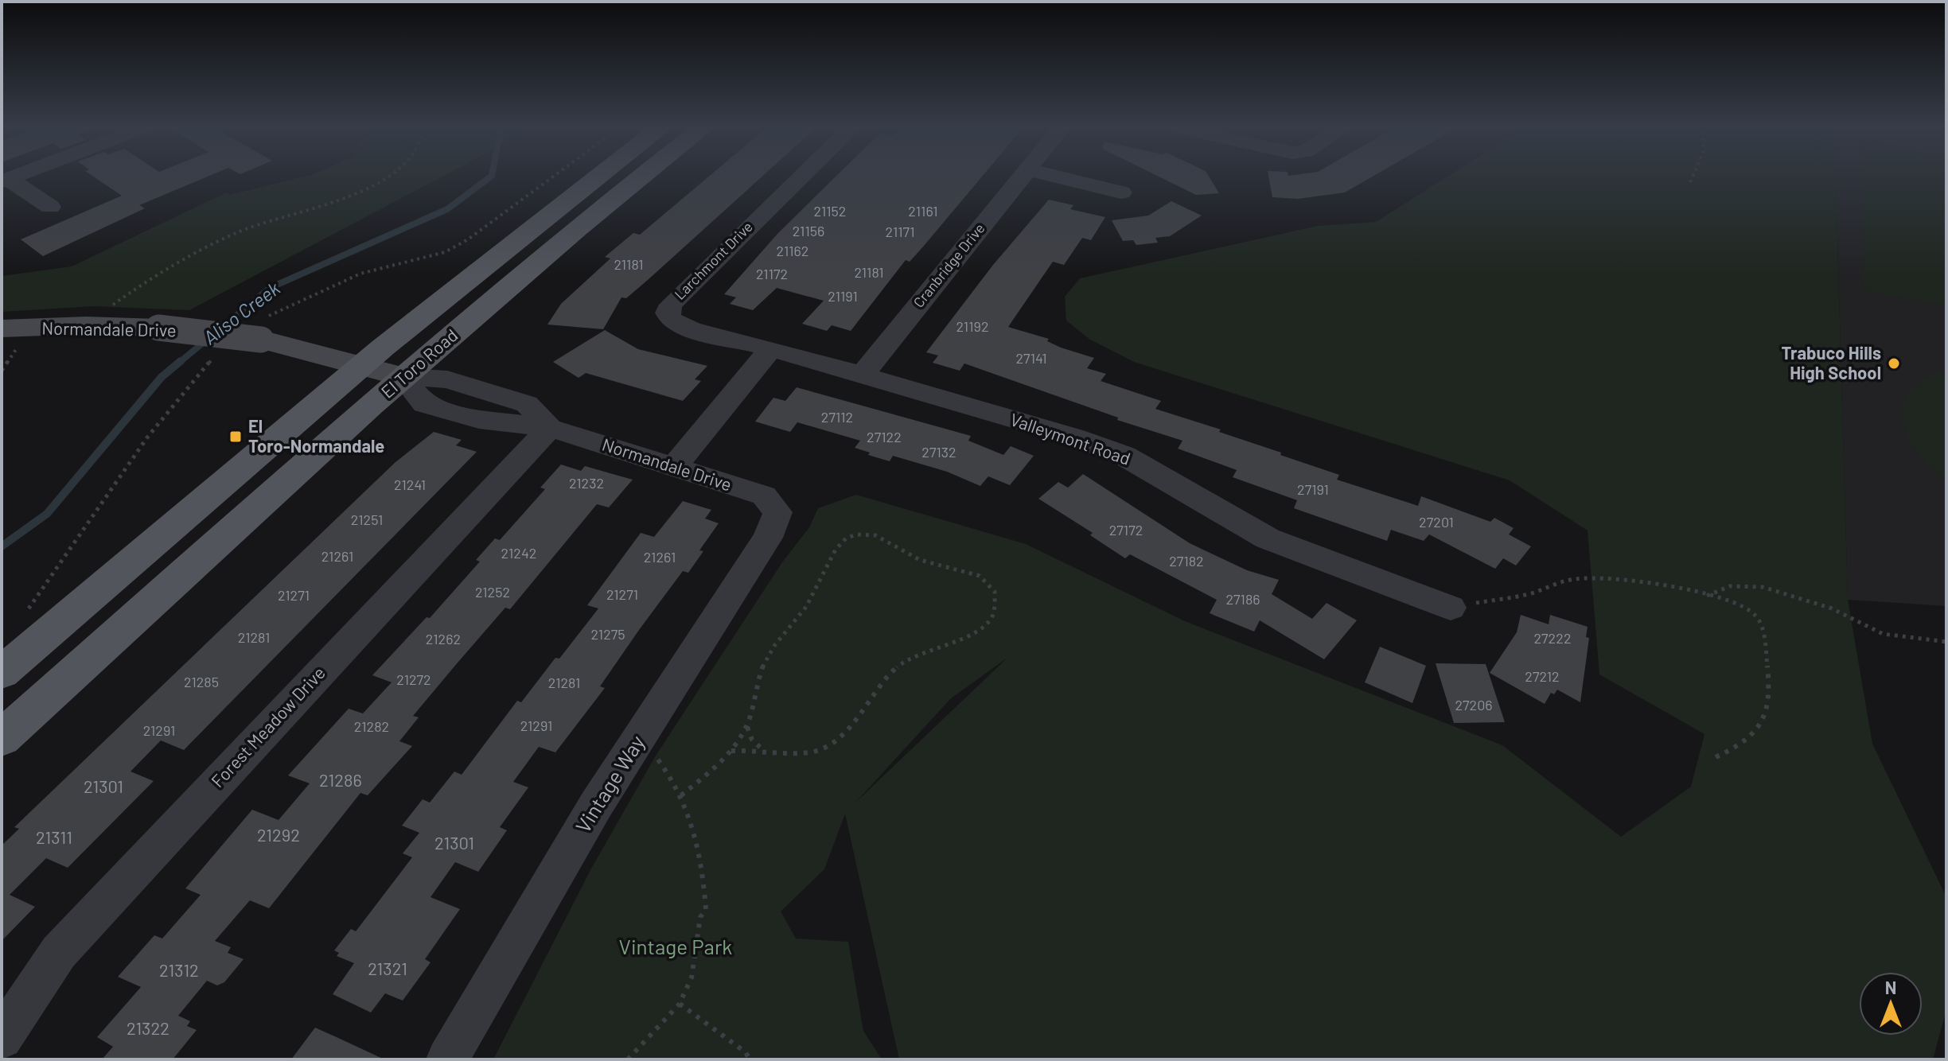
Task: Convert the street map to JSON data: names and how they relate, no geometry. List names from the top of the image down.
{
  "streets": {
    "main road": ["El Toro Road"],
    "street": [
      "Larchmont Drive",
      "Cranbridge Drive",
      "Normandale Drive",
      "Valleymont Road",
      "Forest Meadow Drive",
      "Vintage Way"
    ]
  },
  "crossings": [
    ["Larchmont Drive", "Valleymont Road"],
    ["Cranbridge Drive", "Valleymont Road"],
    ["Normandale Drive", "El Toro Road"],
    ["Normandale Drive", "Forest Meadow Drive"],
    ["Normandale Drive", "Vintage Way"]
  ],
  "water": ["Aliso Creek"],
  "parks": ["Vintage Park"],
  "places": {
    "other": ["Trabuco Hills High School"],
    "transit": ["El Toro-Normandale"]
  },
  "house_numbers": [
    "21152",
    "21161",
    "21156",
    "21171",
    "21162",
    "21181",
    "21181",
    "21172",
    "21191",
    "21192",
    "27141",
    "27112",
    "27122",
    "27132",
    "21232",
    "21241",
    "27191",
    "21251",
    "27201",
    "27172",
    "21242",
    "21261",
    "21261",
    "27182",
    "21252",
    "21271",
    "21271",
    "27186",
    "21275",
    "21281",
    "27222",
    "21262",
    "27212",
    "21272",
    "21285",
    "21281",
    "27206",
    "21291",
    "21282",
    "21291",
    "21286",
    "21301",
    "21292",
    "21311",
    "21301",
    "21321",
    "21312",
    "21322"
  ],
  "north": "top"
}
